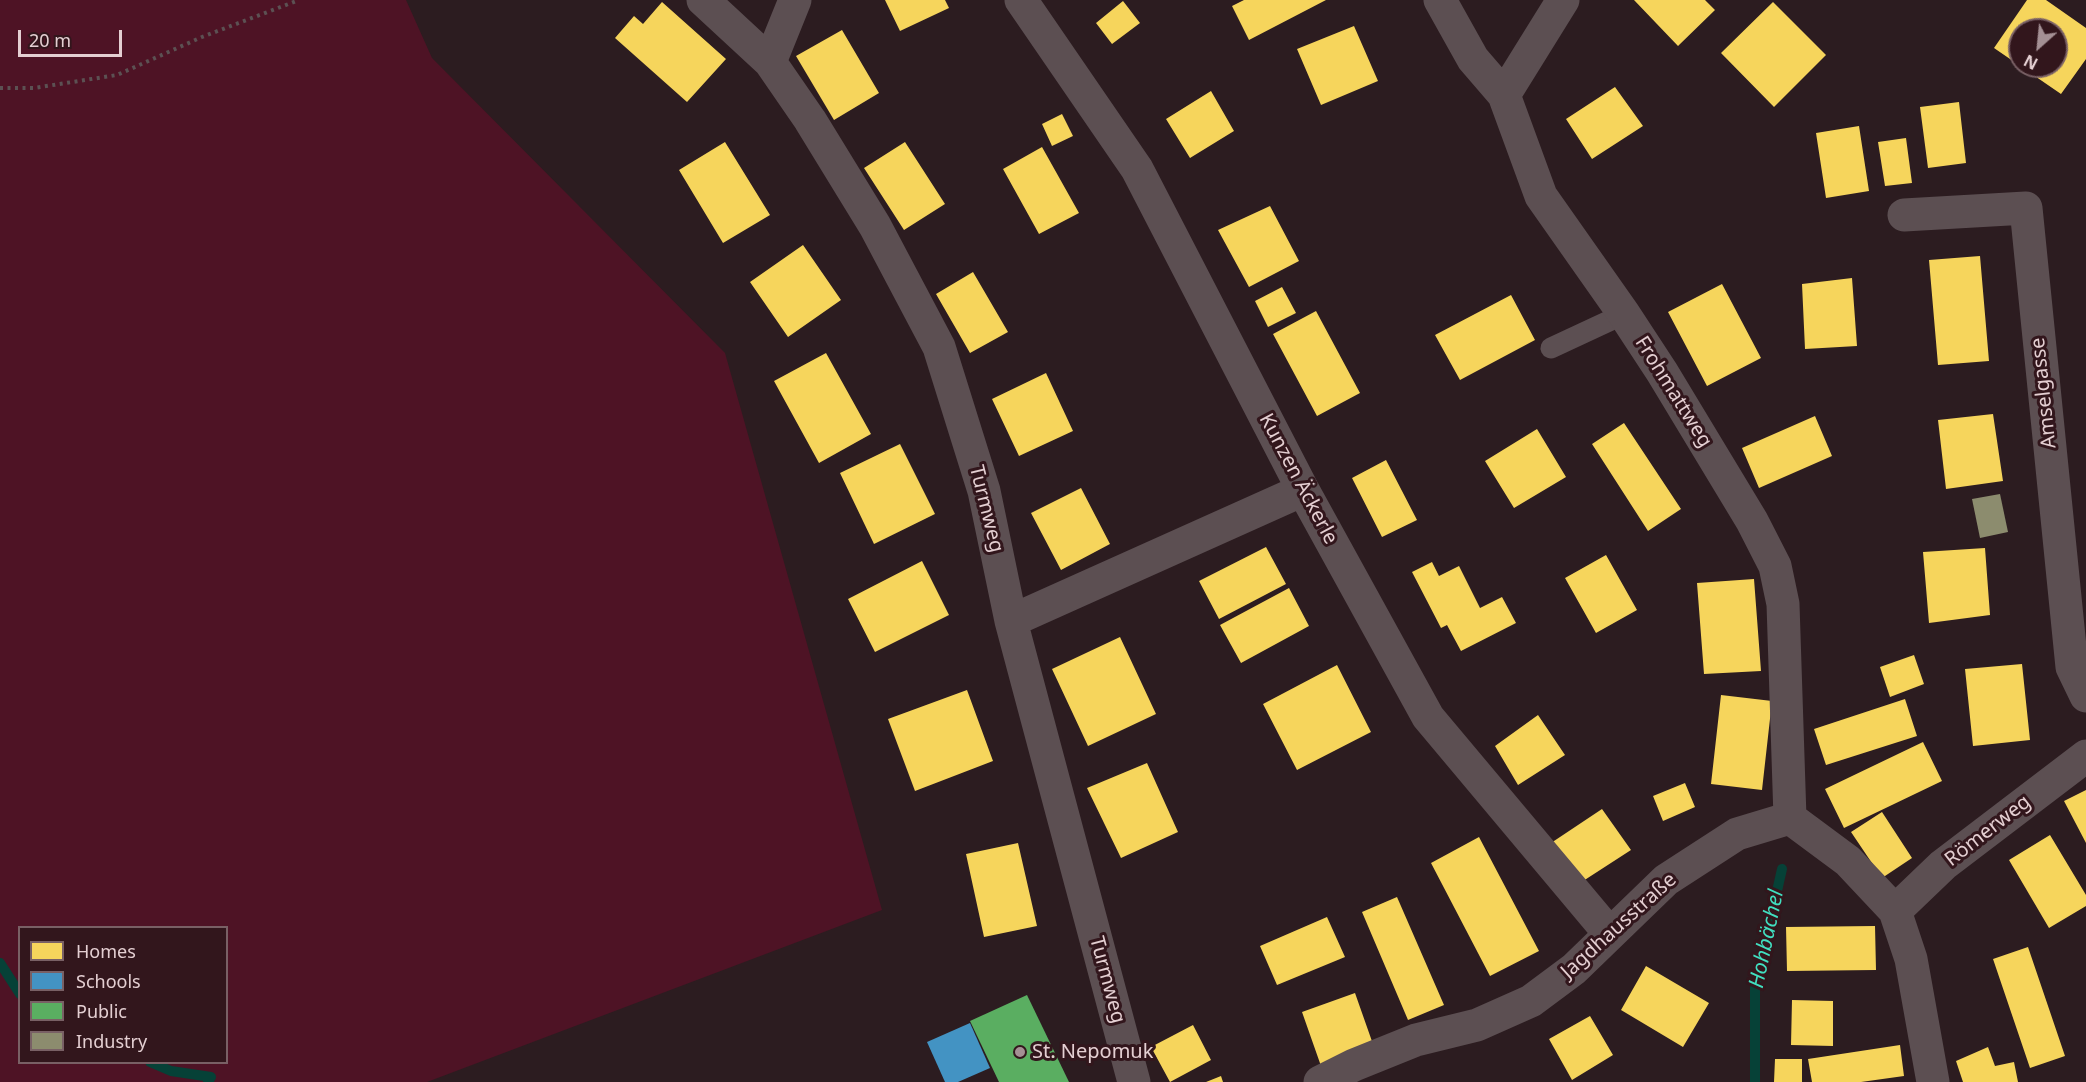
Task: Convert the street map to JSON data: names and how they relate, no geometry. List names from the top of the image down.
{
  "streets": {
    "street": [
      "Frohmattweg",
      "Amselgasse",
      "Kunzen Äckerle",
      "Turmweg",
      "Römerweg",
      "Jagdhausstraße"
    ]
  },
  "crossings": [
    ["Frohmattweg", "Jagdhausstraße"],
    ["Kunzen Äckerle", "Jagdhausstraße"]
  ],
  "water": ["Hohbächel"],
  "places": ["St. Nepomuk"],
  "legend": [
    "Homes",
    "Schools",
    "Public",
    "Industry"
  ],
  "scale_bar": "20 m",
  "north": "bottom left"
}
